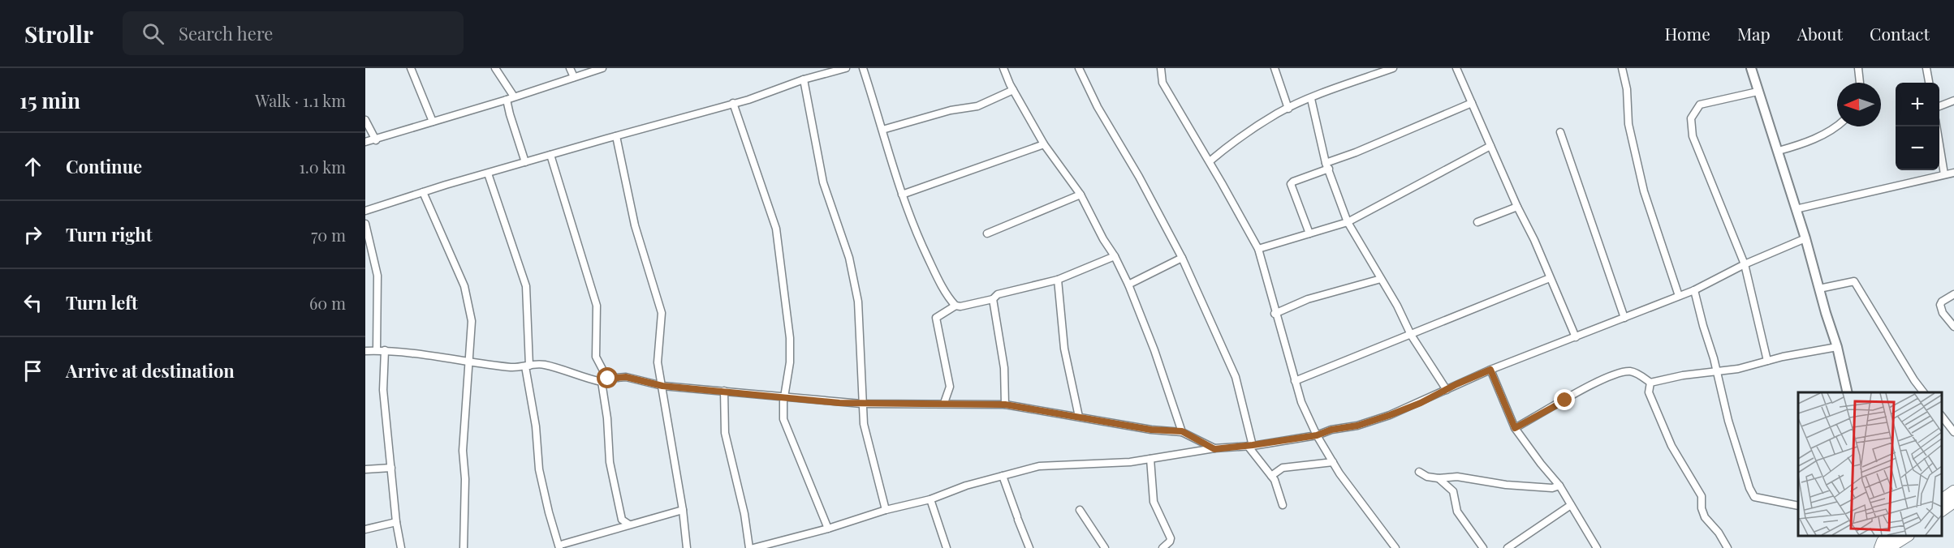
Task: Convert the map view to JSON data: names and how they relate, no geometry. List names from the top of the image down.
{
  "north": "left",
  "page": {
    "header": "Strollr",
    "search": "Search here",
    "nav": [
      "Home",
      "Map",
      "About",
      "Contact"
    ],
    "heading": ["15 min", "Walk · 1.1 km"],
    "map_buttons": ["+", "−"],
    "list": [
      ["Continue", "1.0 km"],
      ["Turn right", "70 m"],
      ["Turn left", "60 m"],
      "Arrive at destination"
    ]
  }
}
